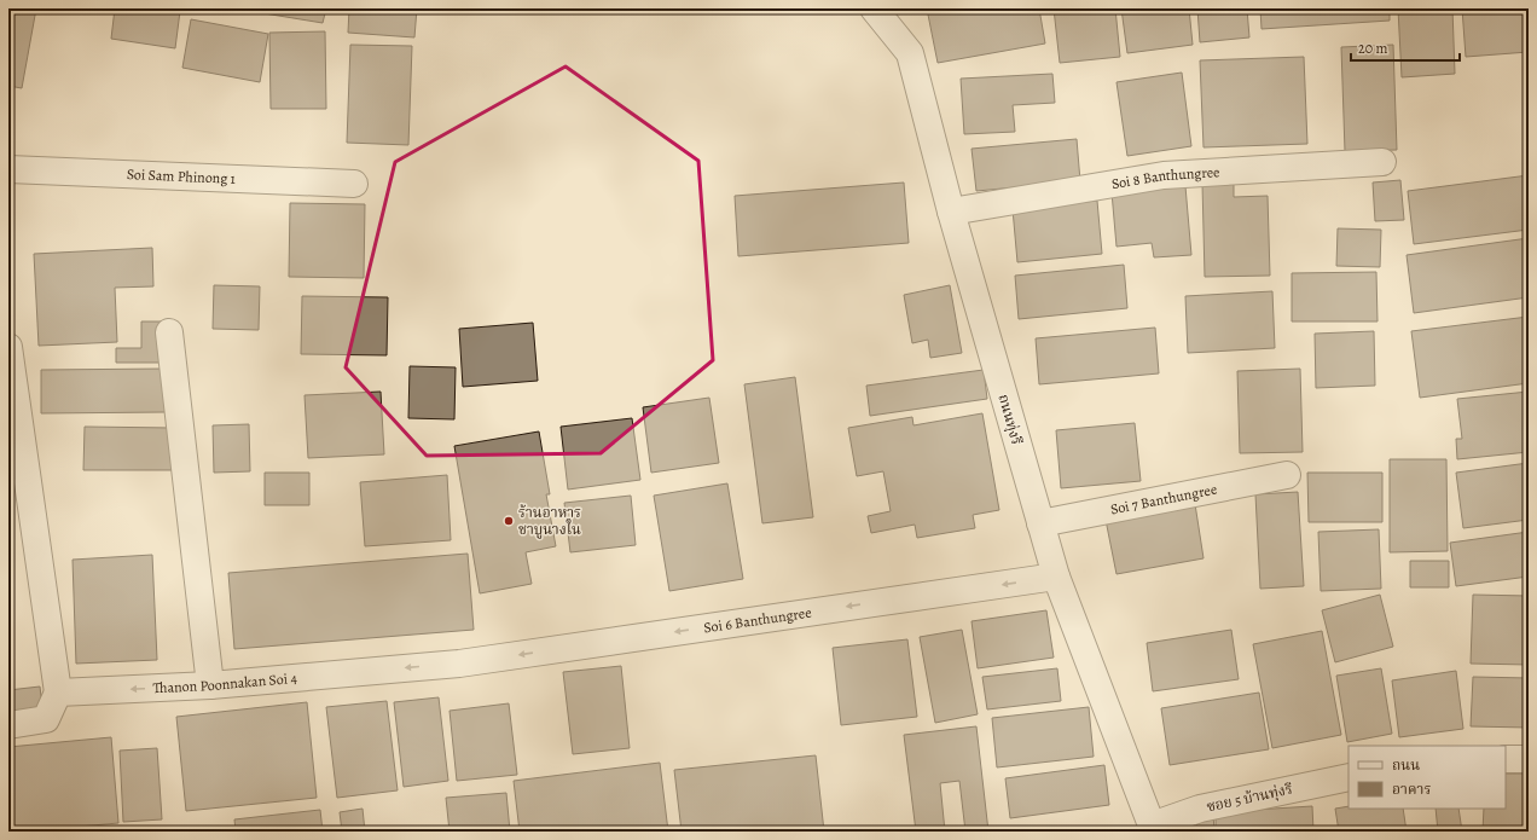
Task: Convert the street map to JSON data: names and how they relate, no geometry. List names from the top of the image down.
{
  "streets": {
    "street": [
      "Soi Sam Phinong 1",
      "Soi 8 Banthungree",
      "ถนนทุ่งรี",
      "Soi 7 Banthungree",
      "Soi 6 Banthungree",
      "Thanon Poonnakan Soi 4",
      "ซอย 5 บ้านทุ่งรี"
    ]
  },
  "crossings": [
    ["Soi 8 Banthungree", "ถนนทุ่งรี"],
    ["ถนนทุ่งรี", "Soi 7 Banthungree"],
    ["ถนนทุ่งรี", "Soi 6 Banthungree"],
    ["ถนนทุ่งรี", "ซอย 5 บ้านทุ่งรี"],
    ["Soi 6 Banthungree", "Thanon Poonnakan Soi 4"]
  ],
  "one_way": ["Soi 6 Banthungree", "Thanon Poonnakan Soi 4"],
  "places": ["ร้านอาหาร ชาบูนางใน"],
  "legend": ["ถนน", "อาคาร"],
  "scale_bar": "20 m"
}
